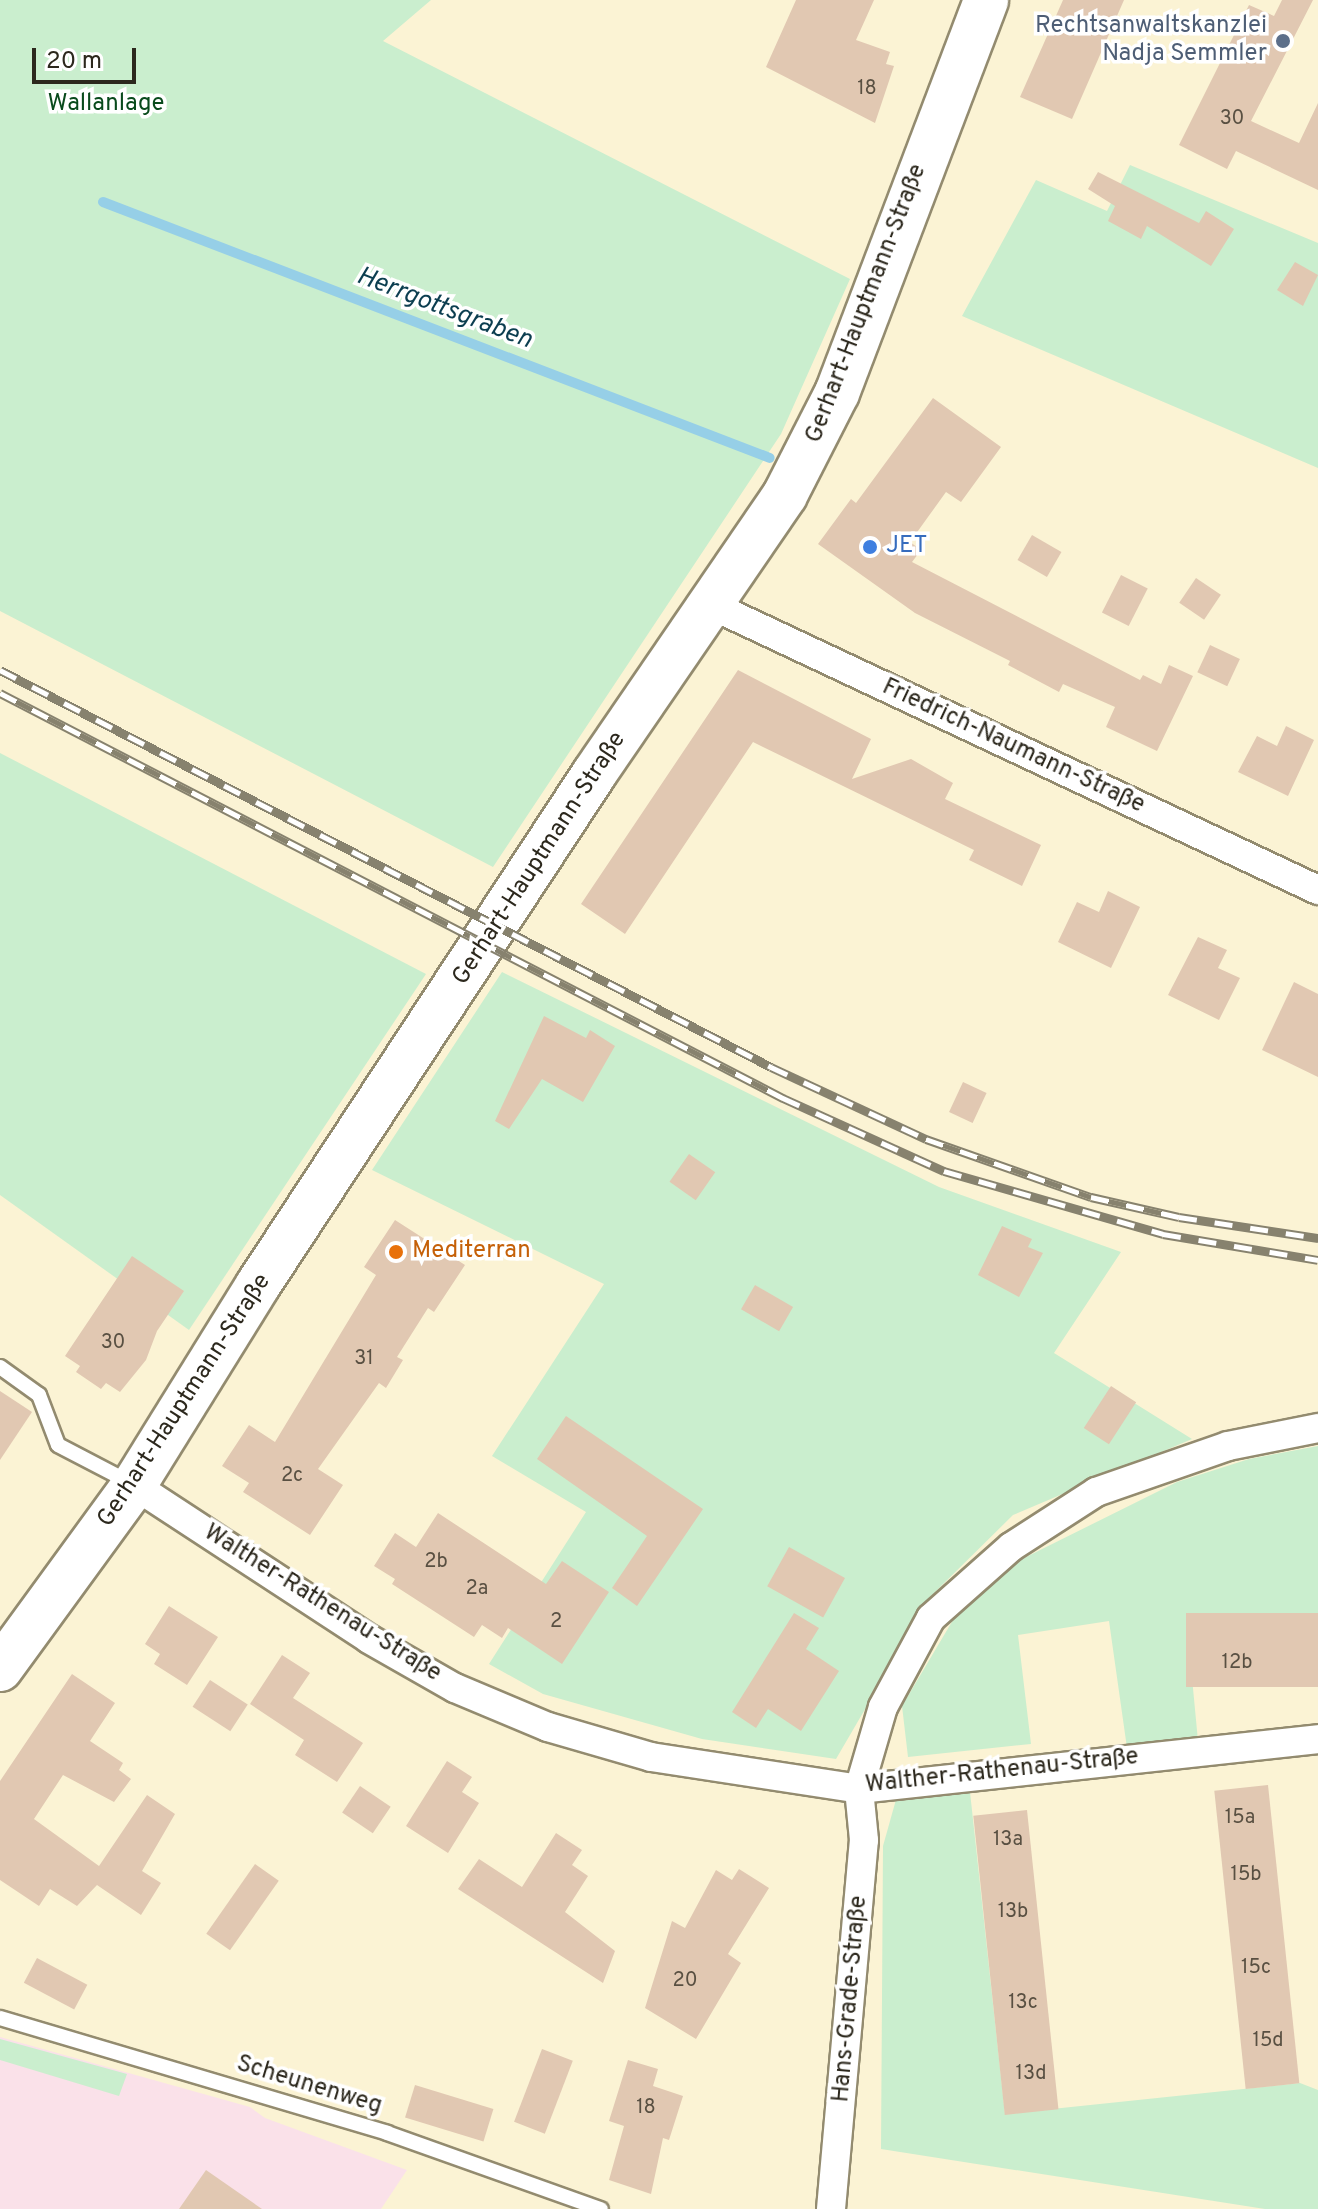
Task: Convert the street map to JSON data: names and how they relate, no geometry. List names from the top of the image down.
{
  "streets": {
    "main road": ["Gerhart-Hauptmann-Straße"],
    "street": ["Friedrich-Naumann-Straße", "Walther-Rathenau-Straße", "Hans-Grade-Straße"],
    "lane": ["Scheunenweg"]
  },
  "crossings": [
    ["Gerhart-Hauptmann-Straße", "Friedrich-Naumann-Straße"],
    ["Gerhart-Hauptmann-Straße", "Walther-Rathenau-Straße"],
    ["Walther-Rathenau-Straße", "Hans-Grade-Straße"]
  ],
  "water": ["Herrgottsgraben"],
  "parks": ["Wallanlage"],
  "places": ["Rechtsanwaltskanzlei Nadja Semmler", "JET", "Mediterran"],
  "house_numbers": [
    "18",
    "30",
    "30",
    "31",
    "2c",
    "2b",
    "2a",
    "2",
    "12b",
    "15a",
    "13a",
    "15b",
    "13b",
    "15c",
    "20",
    "13c",
    "15d",
    "13d",
    "18"
  ],
  "scale_bar": "20 m"
}
